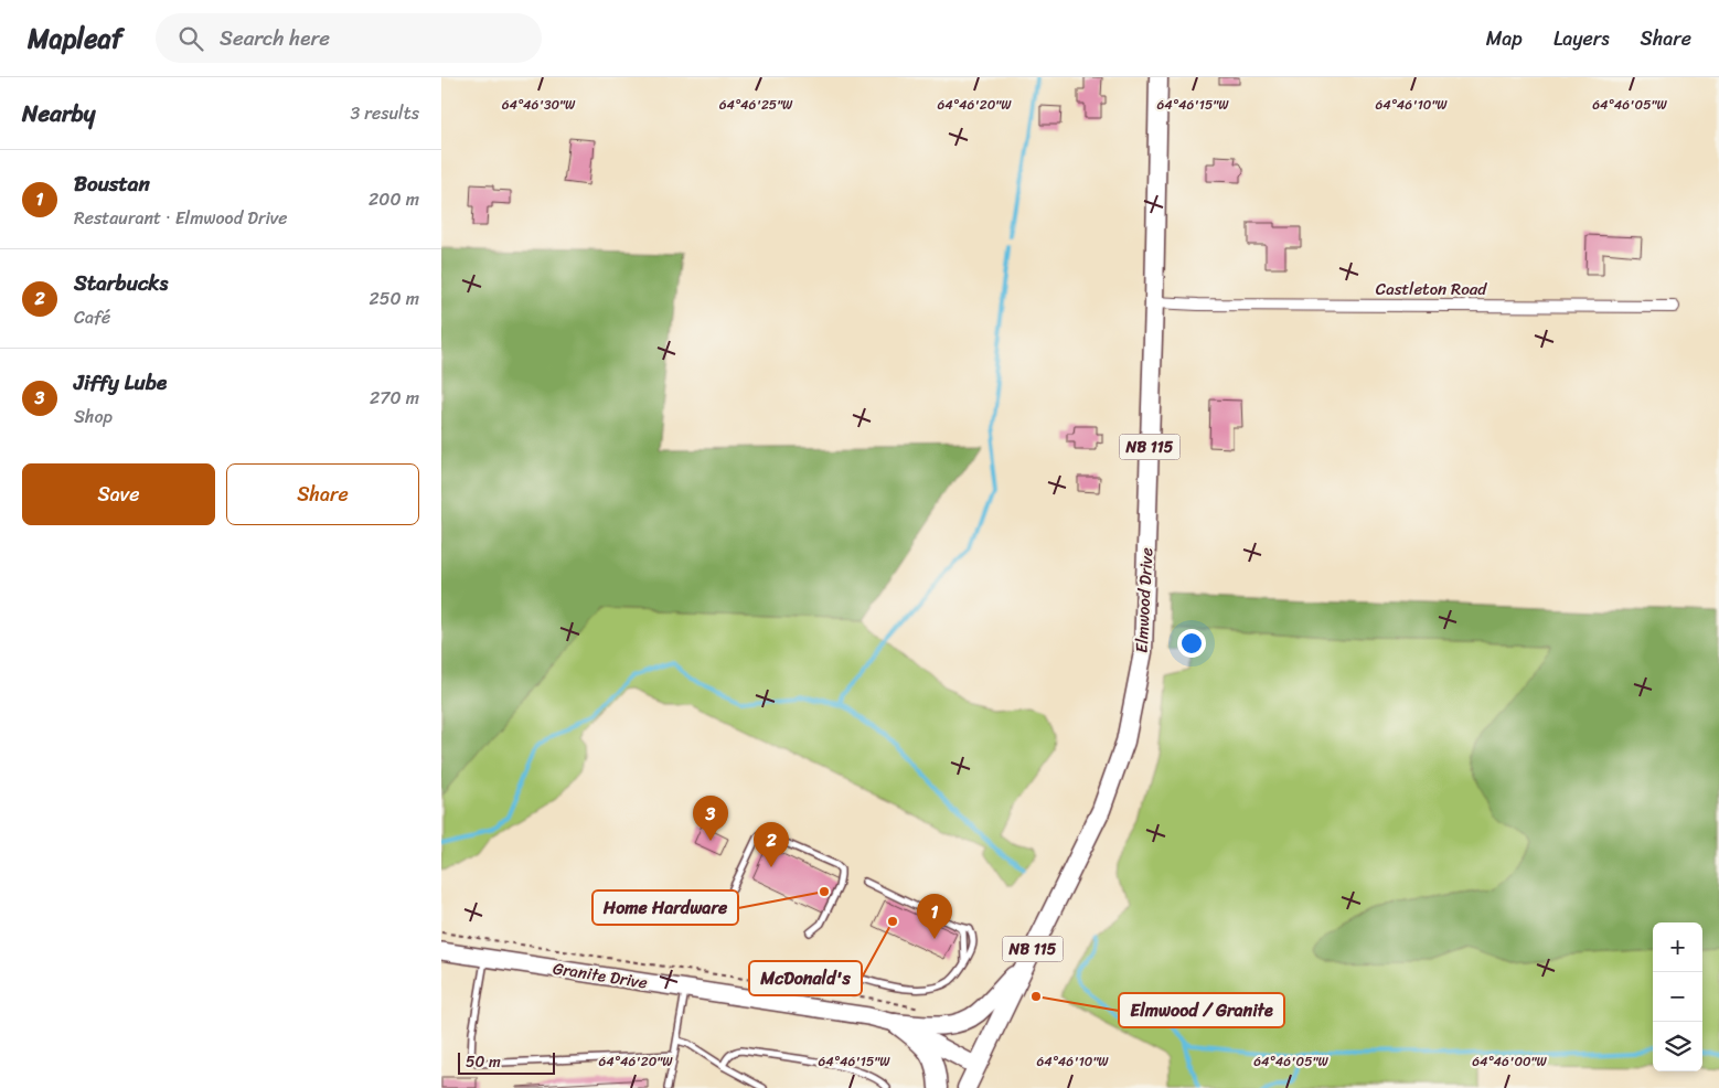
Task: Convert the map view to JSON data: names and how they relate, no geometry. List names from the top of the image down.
{
  "streets": {
    "main road": ["NB 115", "Elmwood Drive"],
    "street": ["Castleton Road", "Granite Drive"]
  },
  "crossings": [
    ["Castleton Road", "Elmwood Drive"],
    ["Elmwood Drive", "Granite Drive"]
  ],
  "places": ["Home Hardware", "McDonald's", "Elmwood / Granite"],
  "scale_bar": "50 m",
  "page": {
    "header": "Mapleaf",
    "search": "Search here",
    "nav": ["Map", "Layers", "Share"],
    "heading": ["Nearby", "3 results"],
    "list": [
      {
        "mark": "1",
        "name": "Boustan",
        "note": "Restaurant · Elmwood Drive",
        "value": "200 m"
      },
      {
        "mark": "2",
        "name": "Starbucks",
        "note": "Café",
        "value": "250 m"
      },
      {
        "mark": "3",
        "name": "Jiffy Lube",
        "note": "Shop",
        "value": "270 m"
      }
    ],
    "buttons": ["Save", "Share"],
    "pins": ["3", "2", "1"],
    "map_buttons": ["+", "−"],
    "scale": "50 m"
  },
  "coordinates": [
    "64°46'30\"W",
    "64°46'25\"W",
    "64°46'20\"W",
    "64°46'15\"W",
    "64°46'10\"W",
    "64°46'05\"W",
    "64°46'00\"W"
  ]
}
